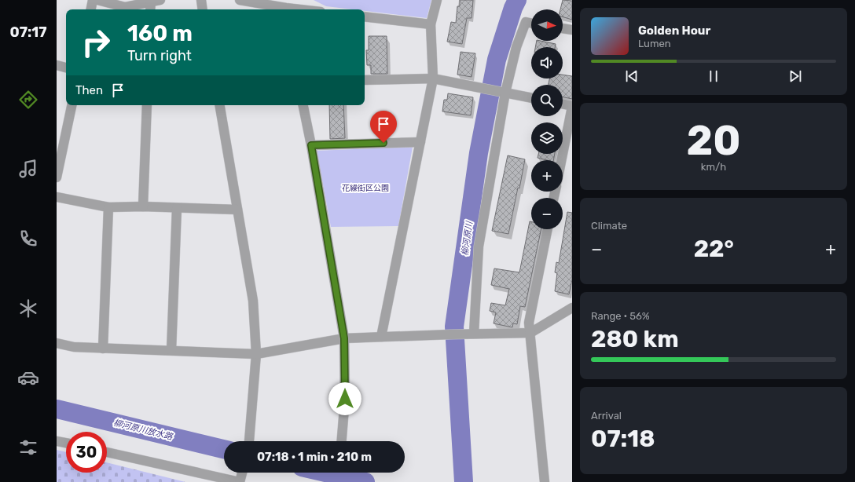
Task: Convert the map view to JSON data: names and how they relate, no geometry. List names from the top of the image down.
{
  "water": ["柳河原川", "柳河原川放水路"],
  "parks": ["花繰街区公園"],
  "north": "right",
  "page": {
    "tabs": "07:17",
    "map_buttons": ["+", "−"],
    "turn": ["160 m", "Turn right"],
    "song": ["Golden Hour", "Lumen"],
    "then": "Then",
    "tile": [
      ["20", "km/h"],
      "Climate",
      ["Range · 56%", "280 km"],
      ["Arrival", "07:18"]
    ],
    "heat": ["−", "22°", "+"],
    "limit": "30",
    "trip": "07:18 · 1 min · 210 m"
  }
}
